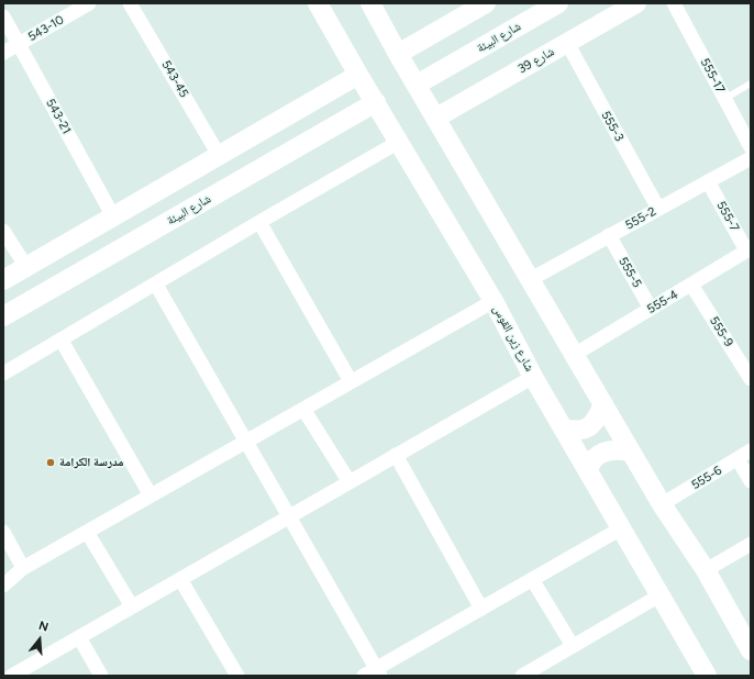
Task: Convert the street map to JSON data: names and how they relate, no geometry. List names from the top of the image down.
{
  "streets": {
    "main road": ["شارع البيئة", "شارع 39", "شارع زين القوس"],
    "street": [
      "543-10",
      "555-17",
      "543-45",
      "543-21",
      "555-3",
      "555-7",
      "555-2",
      "555-5",
      "555-4",
      "555-9",
      "555-6"
    ]
  },
  "crossings": [
    ["543-10", "543-21"],
    ["شارع البيئة", "شارع زين القوس"],
    ["شارع 39", "555-3"],
    ["555-3", "555-2"],
    ["555-7", "555-2"],
    ["555-7", "555-4"],
    ["555-2", "555-5"],
    ["555-5", "555-4"],
    ["555-4", "555-9"]
  ],
  "places": ["مدرسة الكرامة"],
  "north": "top"
}
